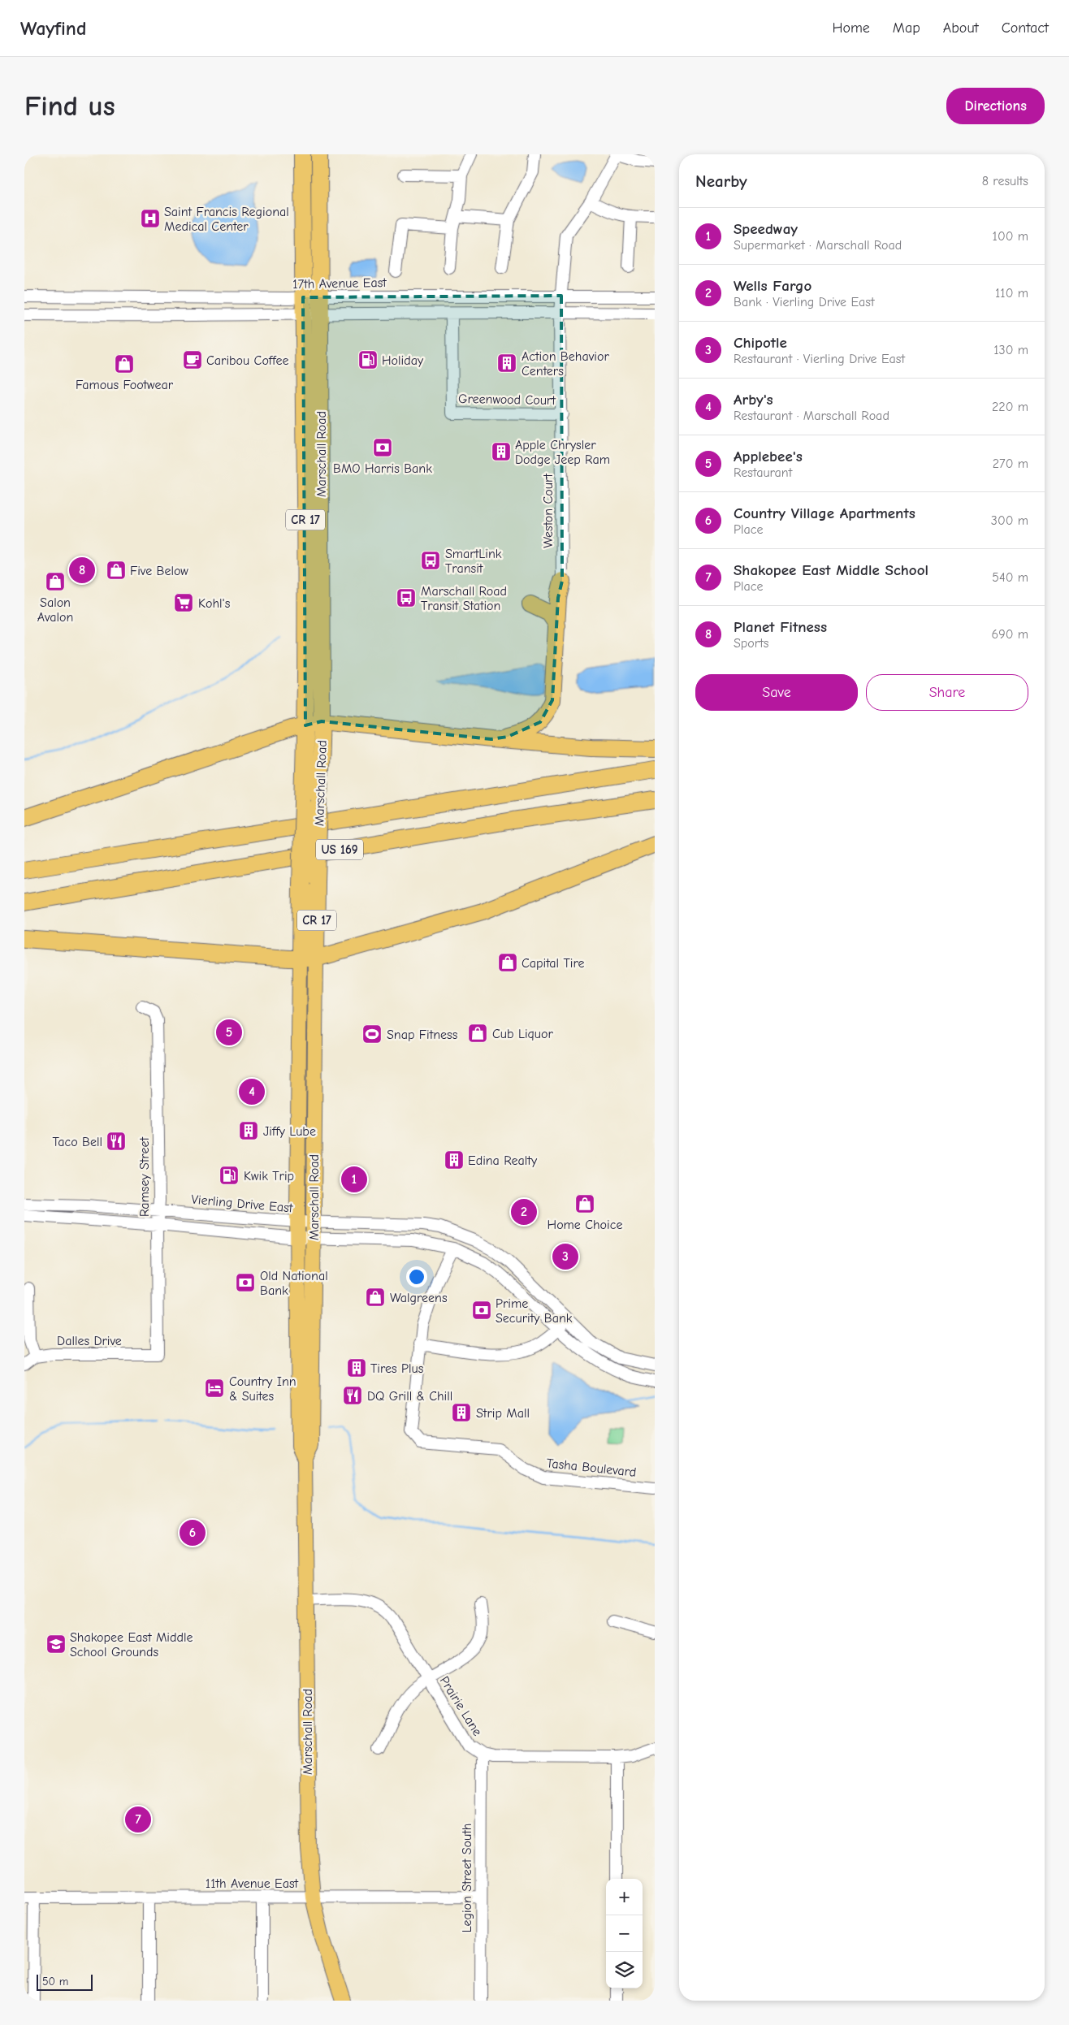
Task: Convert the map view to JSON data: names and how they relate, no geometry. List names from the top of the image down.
{
  "streets": {
    "highway": ["Marschall Road", "CR 17", "US 169"],
    "street": [
      "17th Avenue East",
      "Greenwood Court",
      "Weston Court",
      "Ramsey Street",
      "Vierling Drive East",
      "Dalles Drive",
      "Tasha Boulevard",
      "Prairie Lane",
      "Legion Street South",
      "11th Avenue East"
    ]
  },
  "crossings": [
    ["17th Avenue East", "Marschall Road"],
    ["17th Avenue East", "Weston Court"],
    ["Greenwood Court", "Weston Court"],
    ["Marschall Road", "Vierling Drive East"],
    ["Marschall Road", "Prairie Lane"],
    ["Marschall Road", "11th Avenue East"],
    ["Ramsey Street", "Vierling Drive East"],
    ["Ramsey Street", "Dalles Drive"],
    ["Prairie Lane", "Legion Street South"],
    ["Legion Street South", "11th Avenue East"]
  ],
  "places": {
    "hospital": ["Saint Francis Regional Medical Center"],
    "cafe": ["Caribou Coffee"],
    "fuel station": ["Holiday", "Kwik Trip"],
    "building": [
      "Action Behavior Centers",
      "Apple Chrysler Dodge Jeep Ram",
      "Jiffy Lube",
      "Edina Realty",
      "Tires Plus",
      "Strip Mall"
    ],
    "shop": [
      "Famous Footwear",
      "Five Below",
      "Salon Avalon",
      "Capital Tire",
      "Cub Liquor",
      "Home Choice",
      "Walgreens"
    ],
    "bank": ["BMO Harris Bank", "Old National Bank", "Prime Security Bank"],
    "bus stop": ["SmartLink Transit", "Marschall Road Transit Station"],
    "supermarket": ["Kohl's"],
    "sports": ["Snap Fitness"],
    "restaurant": ["Taco Bell", "DQ Grill & Chill"],
    "hotel": ["Country Inn & Suites"],
    "school or university": ["Shakopee East Middle School Grounds"]
  },
  "scale_bar": "50 m",
  "page": {
    "header": "Wayfind",
    "nav": [
      "Home",
      "Map",
      "About",
      "Contact"
    ],
    "buttons": [
      "Directions",
      ["Save", "Share"]
    ],
    "title": "Find us",
    "heading": ["Nearby", "8 results"],
    "list": [
      {
        "mark": "1",
        "name": "Speedway",
        "note": "Supermarket · Marschall Road",
        "value": "100 m"
      },
      {
        "mark": "2",
        "name": "Wells Fargo",
        "note": "Bank · Vierling Drive East",
        "value": "110 m"
      },
      {
        "mark": "3",
        "name": "Chipotle",
        "note": "Restaurant · Vierling Drive East",
        "value": "130 m"
      },
      {
        "mark": "4",
        "name": "Arby's",
        "note": "Restaurant · Marschall Road",
        "value": "220 m"
      },
      {
        "mark": "5",
        "name": "Applebee's",
        "note": "Restaurant",
        "value": "270 m"
      },
      {
        "mark": "6",
        "name": "Country Village Apartments",
        "note": "Place",
        "value": "300 m"
      },
      {
        "mark": "7",
        "name": "Shakopee East Middle School",
        "note": "Place",
        "value": "540 m"
      },
      {
        "mark": "8",
        "name": "Planet Fitness",
        "note": "Sports",
        "value": "690 m"
      }
    ],
    "pins": [
      "8",
      "5",
      "4",
      "1",
      "2",
      "3",
      "6",
      "7"
    ],
    "map_buttons": ["+", "−"],
    "scale": "50 m"
  }
}
